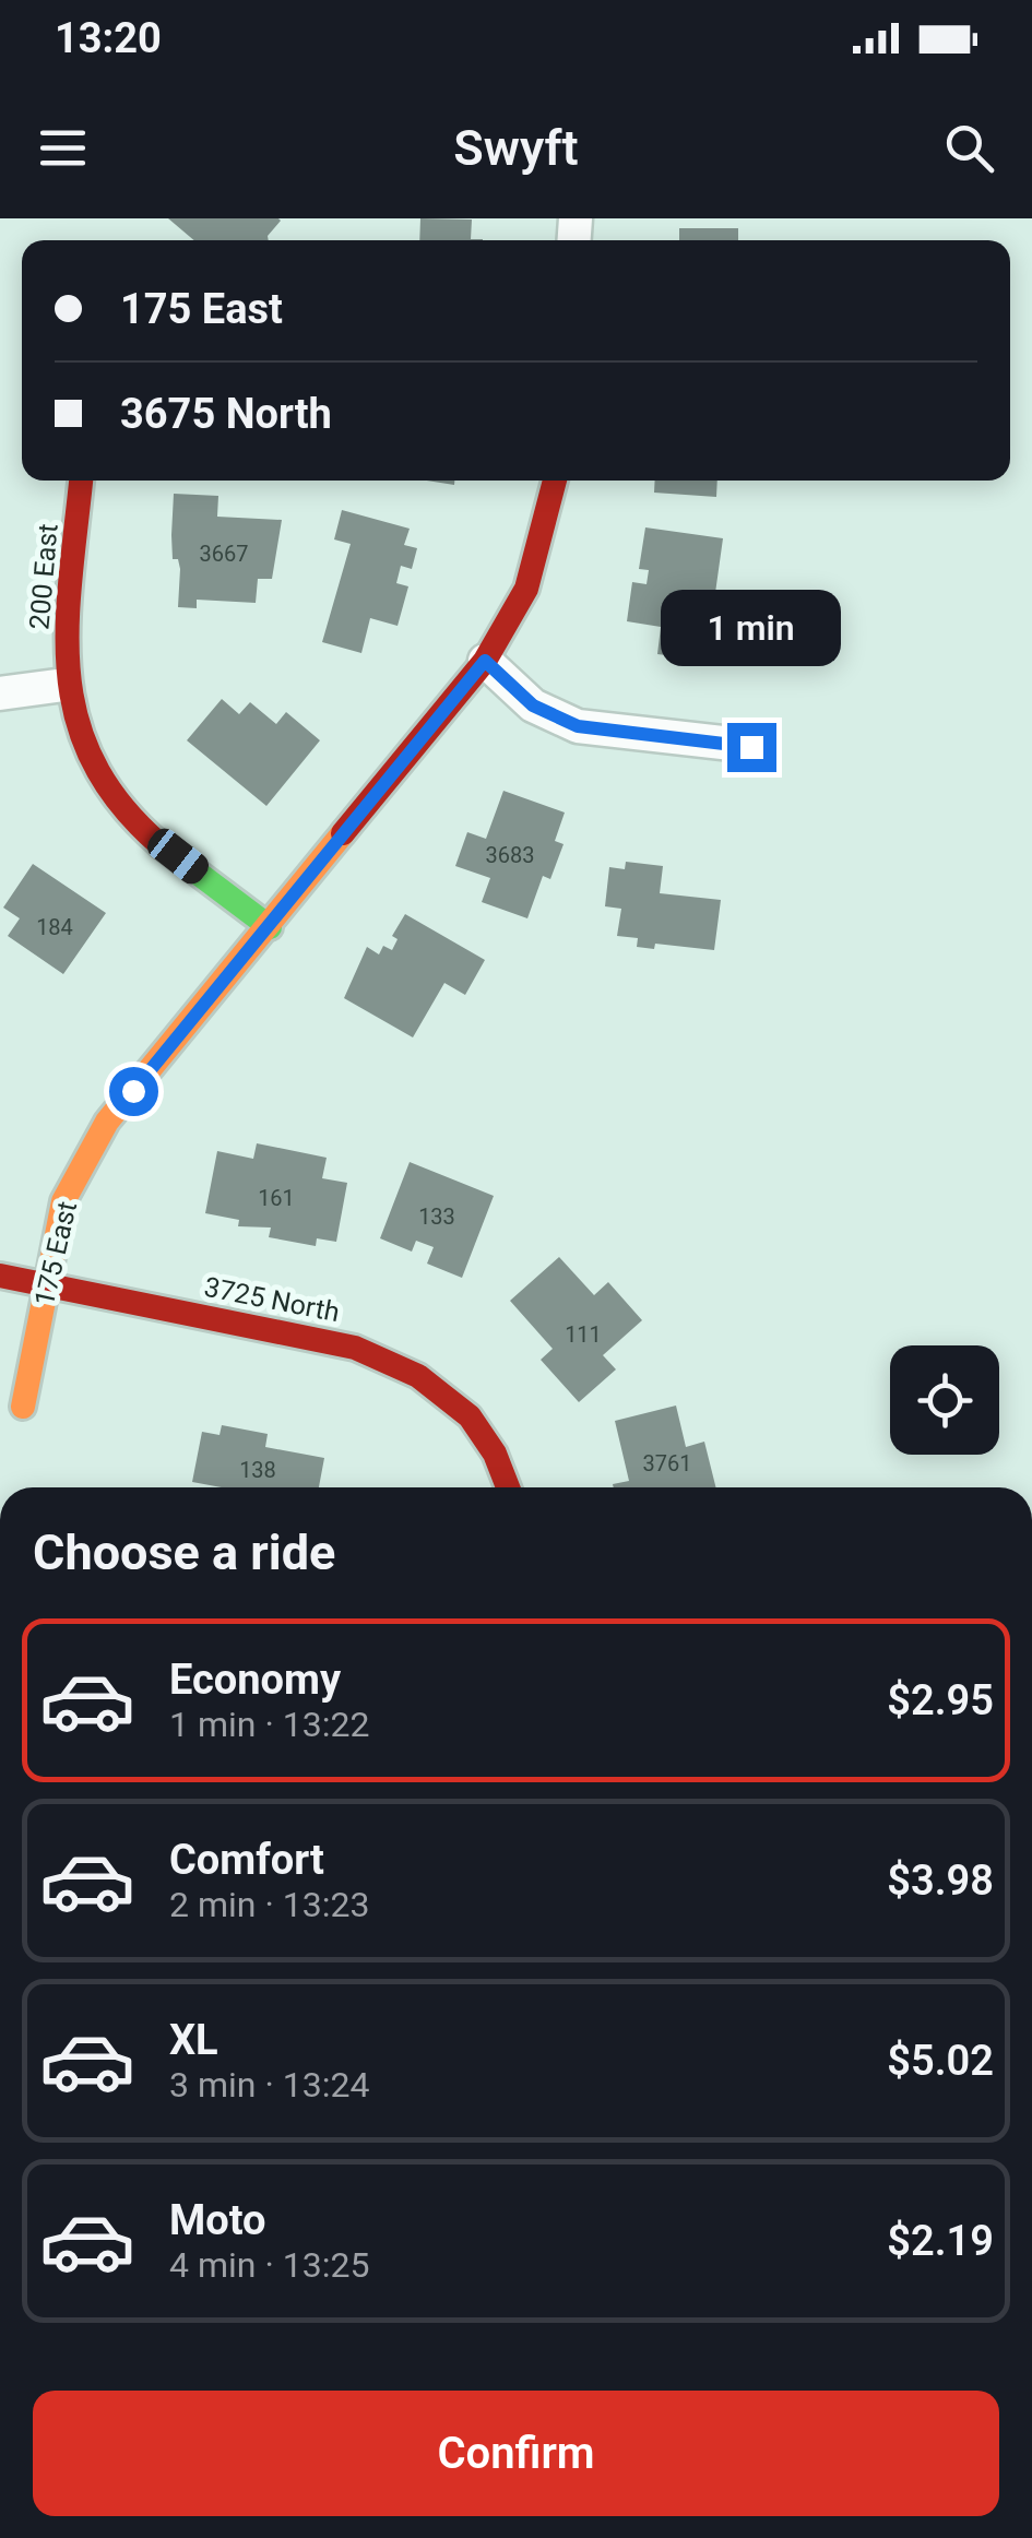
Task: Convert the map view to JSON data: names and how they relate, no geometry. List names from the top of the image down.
{
  "streets": {
    "street": ["200 East", "175 East", "3725 North"]
  },
  "crossings": [
    ["175 East", "3725 North"]
  ],
  "house_numbers": [
    "3667",
    "3683",
    "184",
    "161",
    "133",
    "111",
    "3761",
    "138"
  ],
  "page": {
    "status": "13:20",
    "header": "Swyft",
    "banner": ["175 East", "3675 North"],
    "bubble": "1 min",
    "heading": "Choose a ride",
    "list": [
      {
        "name": "Economy",
        "note": "1 min · 13:22",
        "value": "$2.95"
      },
      {
        "name": "Comfort",
        "note": "2 min · 13:23",
        "value": "$3.98"
      },
      {
        "name": "XL",
        "note": "3 min · 13:24",
        "value": "$5.02"
      },
      {
        "name": "Moto",
        "note": "4 min · 13:25",
        "value": "$2.19"
      }
    ],
    "buttons": "Confirm"
  }
}
